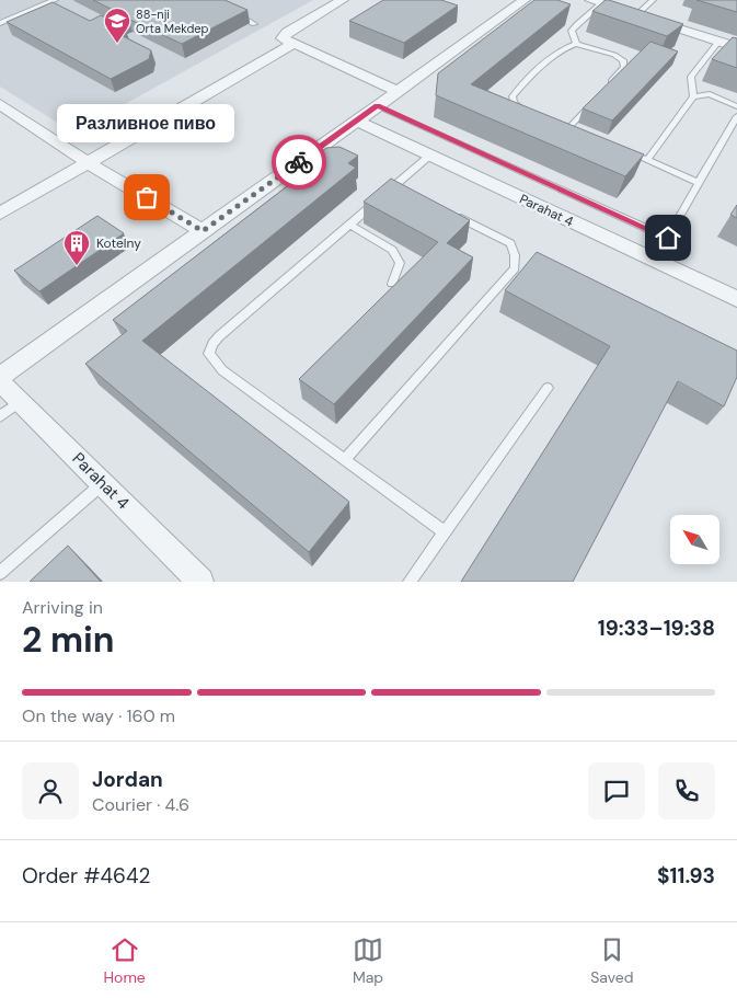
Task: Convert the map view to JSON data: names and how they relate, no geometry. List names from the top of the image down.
{
  "streets": {
    "street": ["Parahat 4"]
  },
  "places": {
    "school or university": ["88-nji Orta Mekdep"],
    "other": ["Разливное пиво"],
    "building": ["Kotelny"]
  },
  "north": "top left",
  "page": {
    "bubble": "Разливное пиво",
    "heading": ["2 min", "Arriving in", "19:33–19:38"],
    "panel": [
      "Jordan",
      "Courier · 4.6",
      "Order #4642",
      "$11.93"
    ],
    "bar": "On the way · 160 m",
    "tabs": ["Home", "Map", "Saved"]
  }
}
